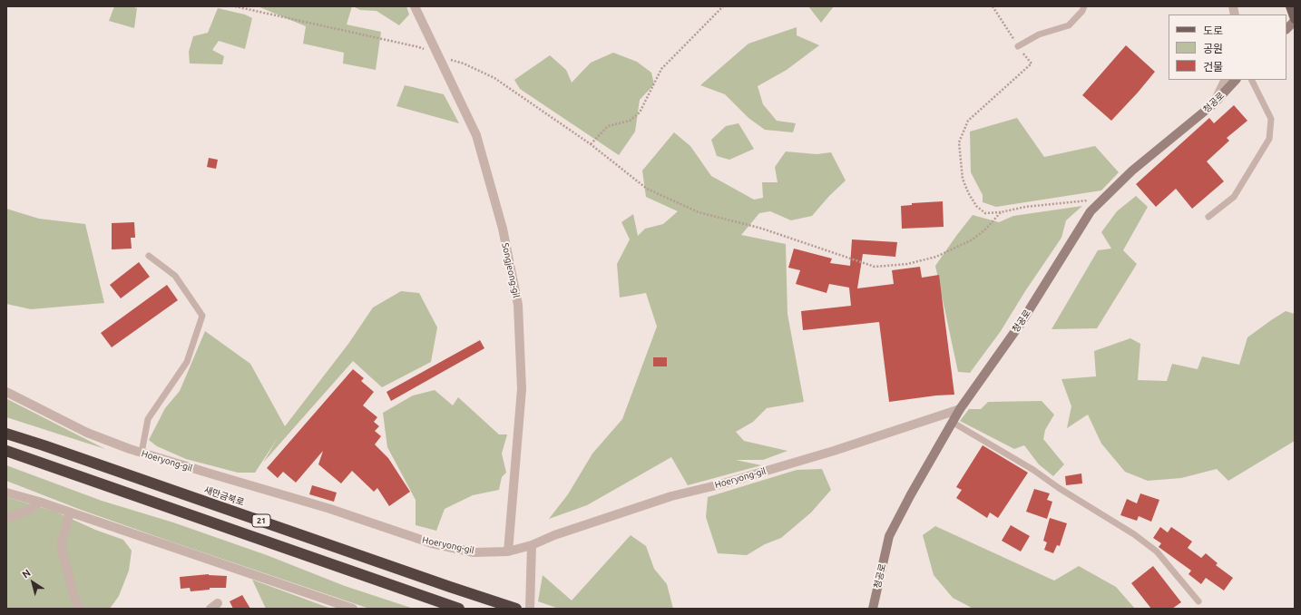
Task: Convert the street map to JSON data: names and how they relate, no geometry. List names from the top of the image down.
{
  "streets": {
    "highway": ["새만금북로", "21"],
    "street": ["청공로", "Songjeong-gil", "Hoeryong-gil"]
  },
  "crossings": [
    ["청공로", "Hoeryong-gil"],
    ["Songjeong-gil", "Hoeryong-gil"]
  ],
  "legend": ["도로", "공원", "건물"],
  "north": "top left"
}
